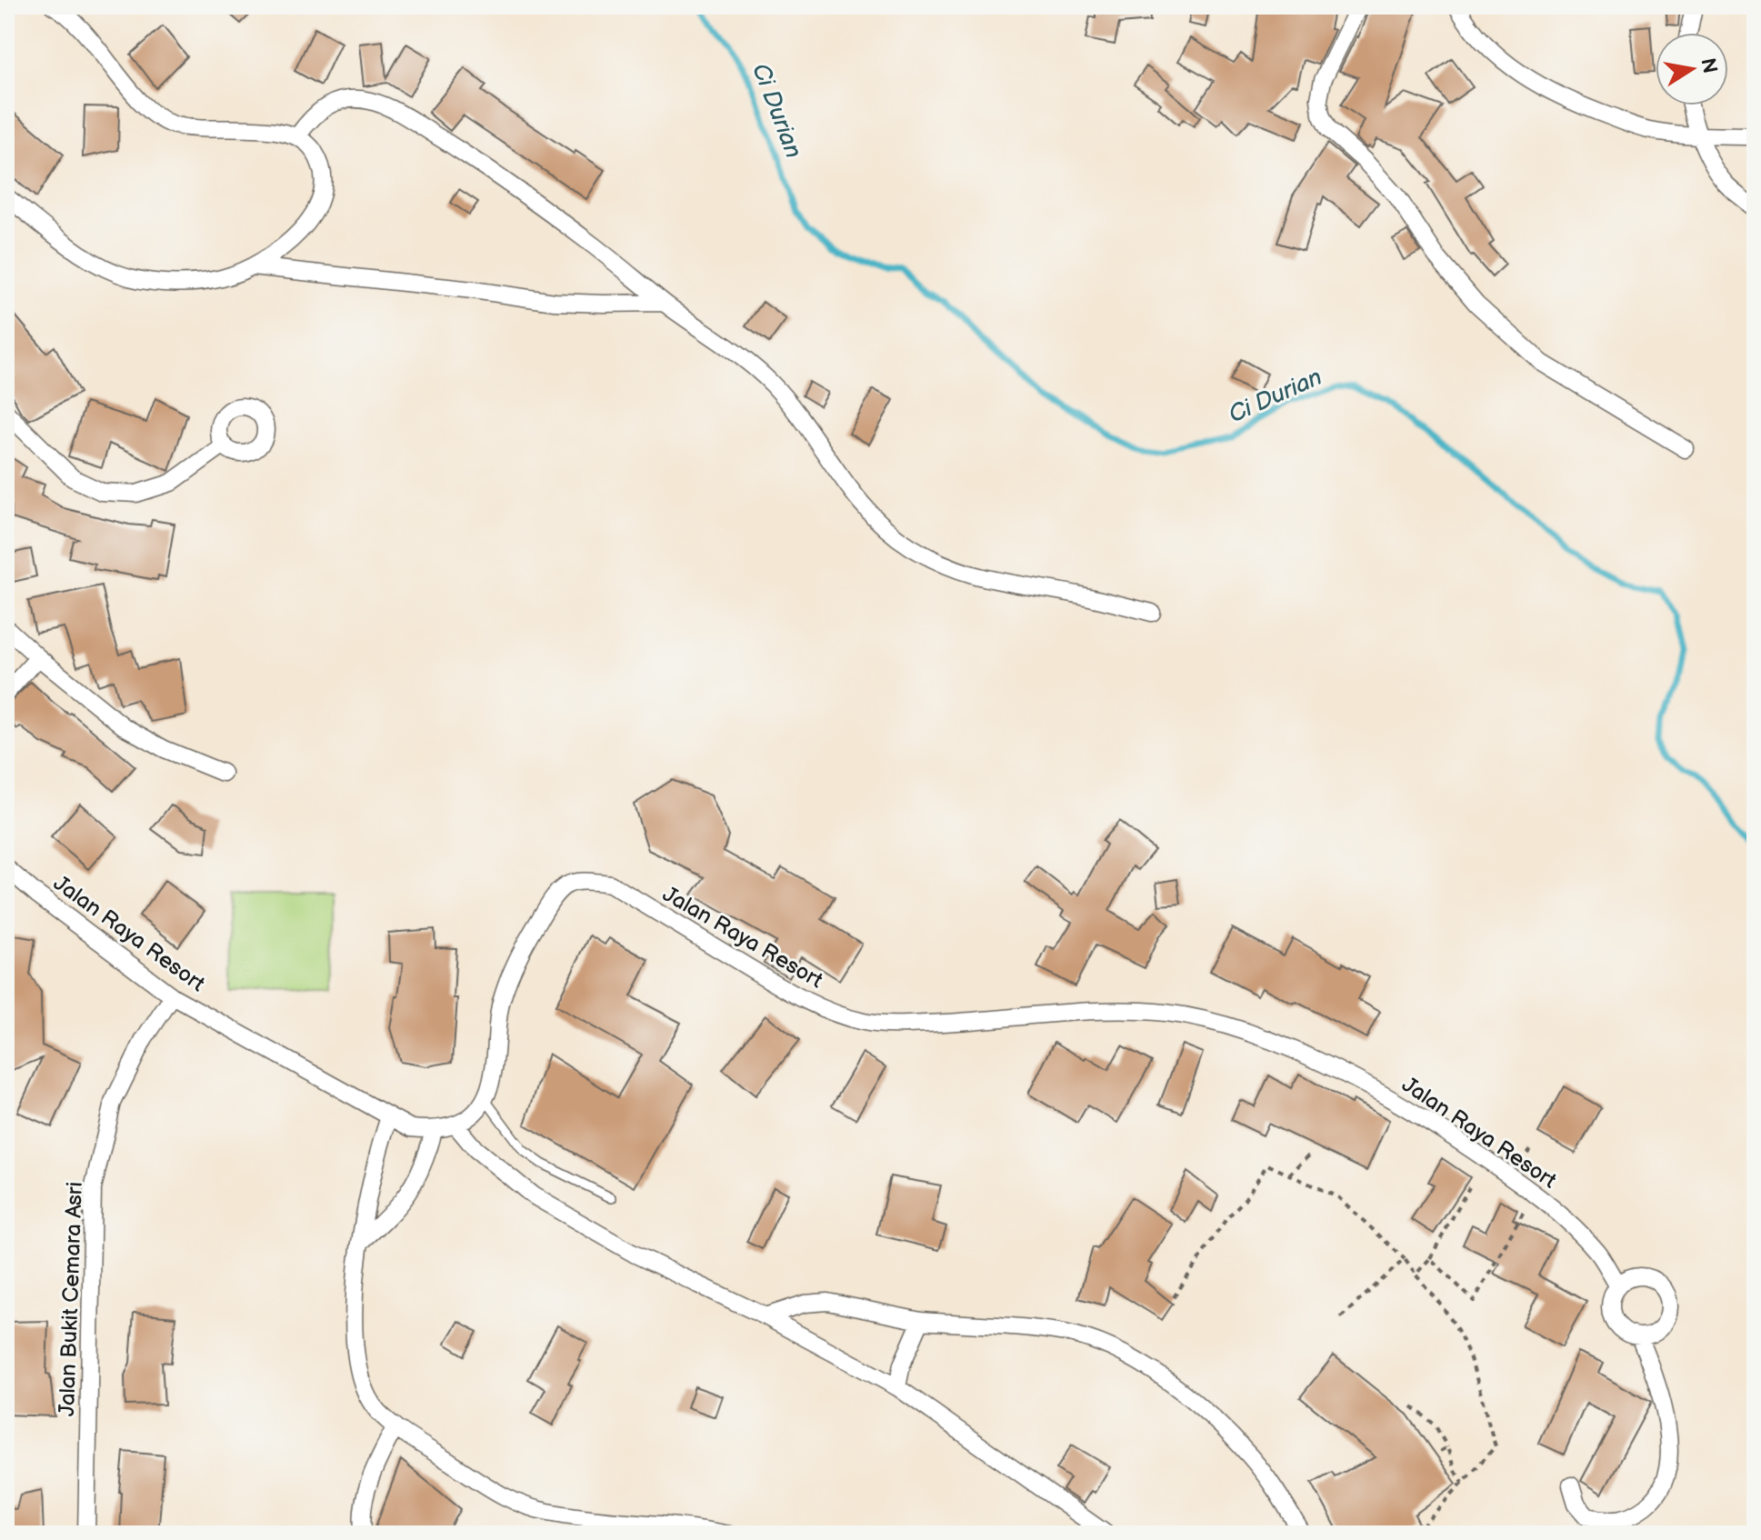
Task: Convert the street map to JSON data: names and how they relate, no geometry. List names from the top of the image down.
{
  "streets": {
    "street": ["Jalan Raya Resort", "Jalan Bukit Cemara Asri"]
  },
  "crossings": [
    ["Jalan Raya Resort", "Jalan Bukit Cemara Asri"]
  ],
  "water": ["Ci Durian"],
  "north": "right"
}
